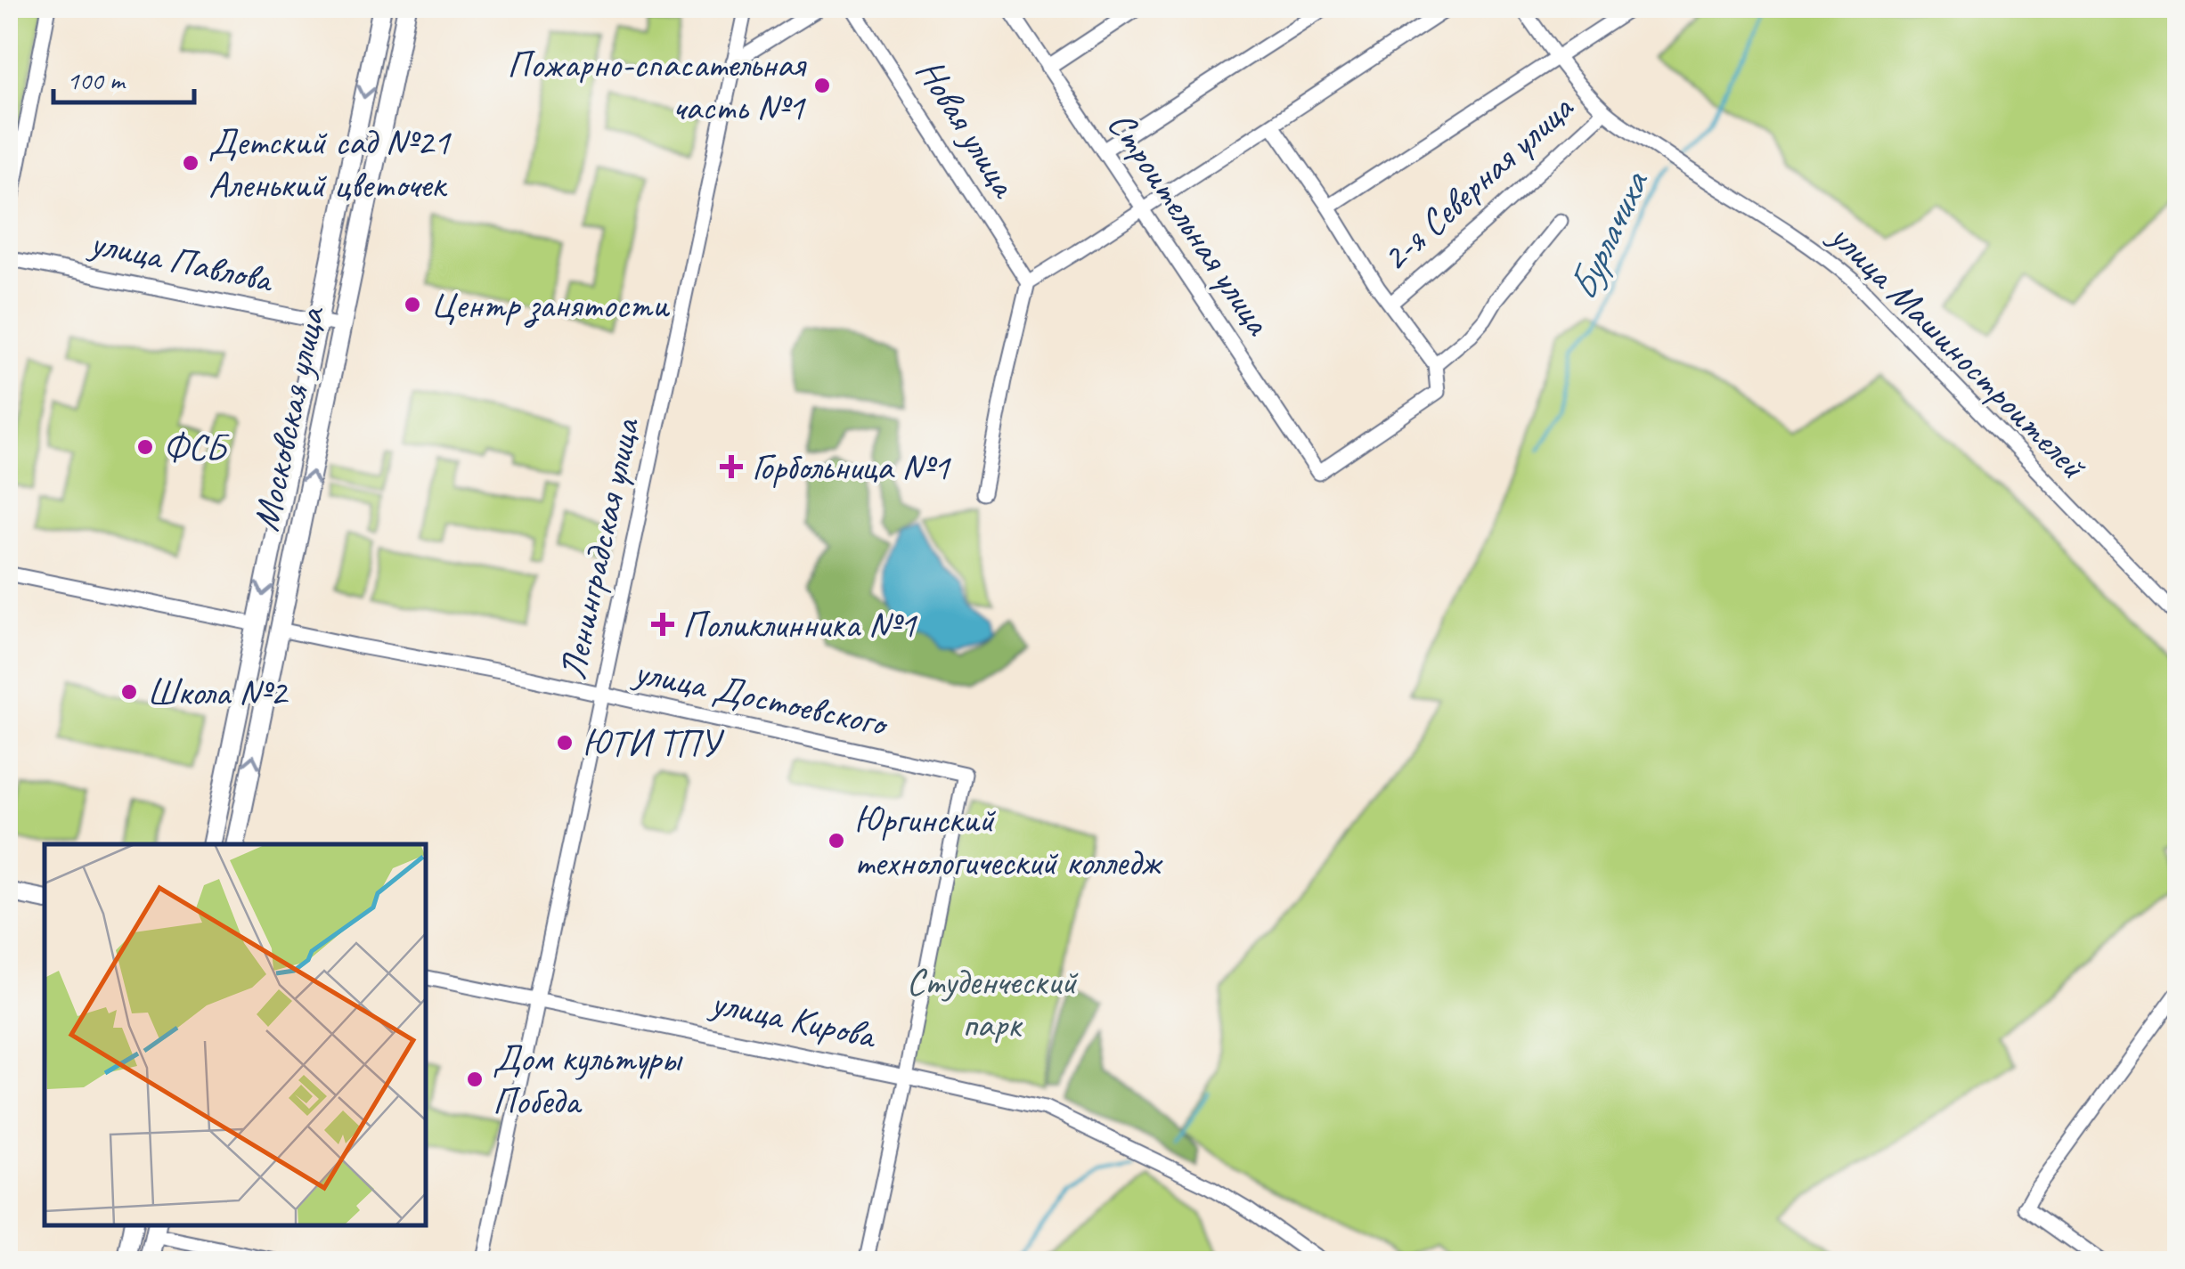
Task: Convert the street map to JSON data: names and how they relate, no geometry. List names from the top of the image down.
{
  "streets": {
    "main road": ["Московская улица"],
    "street": [
      "Новая улица",
      "2-я Северная улица",
      "Строительная улица",
      "улица Павлова",
      "улица Машиностроителей",
      "Ленинградская улица",
      "улица Достоевского",
      "улица Кирова"
    ]
  },
  "crossings": [
    ["2-я Северная улица", "улица Машиностроителей"],
    ["улица Павлова", "Московская улица"],
    ["Московская улица", "улица Достоевского"],
    ["Ленинградская улица", "улица Достоевского"],
    ["Ленинградская улица", "улица Кирова"],
    ["улица Достоевского", "улица Кирова"]
  ],
  "water": ["Бурлачиха"],
  "parks": ["Студенческий парк"],
  "places": {
    "other": [
      "Пожарно-спасательная часть №1",
      "Детский сад №21 Аленький цветочек",
      "Центр занятости",
      "ФСБ",
      "Школа №2",
      "ЮТИ ТПУ",
      "Юргинский технологический колледж",
      "Дом культуры Победа"
    ],
    "health": ["Горбольница №1", "Поликлинника №1"]
  },
  "scale_bar": "100 m"
}
